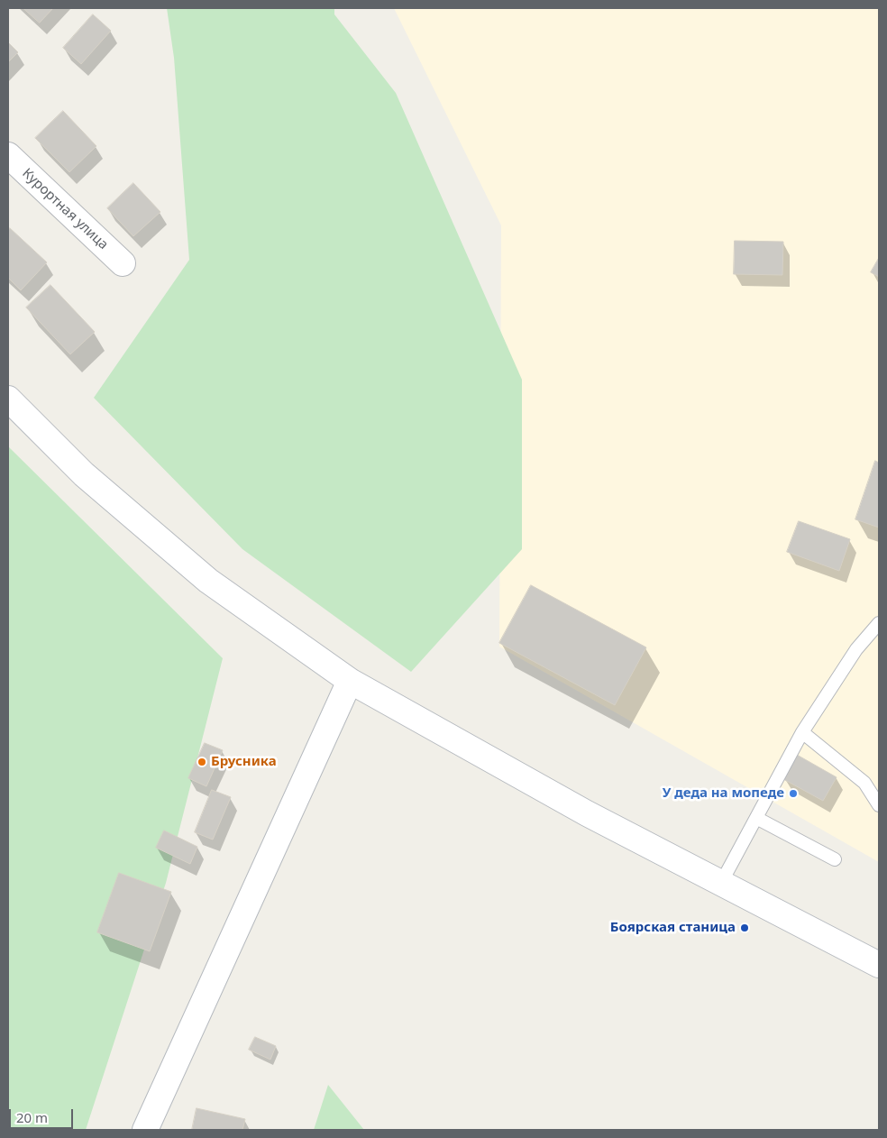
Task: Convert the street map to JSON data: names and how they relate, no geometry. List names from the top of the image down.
{
  "streets": {
    "main road": ["Курортная улица"]
  },
  "places": ["Брусника", "У деда на мопеде", "Боярская станица"],
  "scale_bar": "20 m"
}
